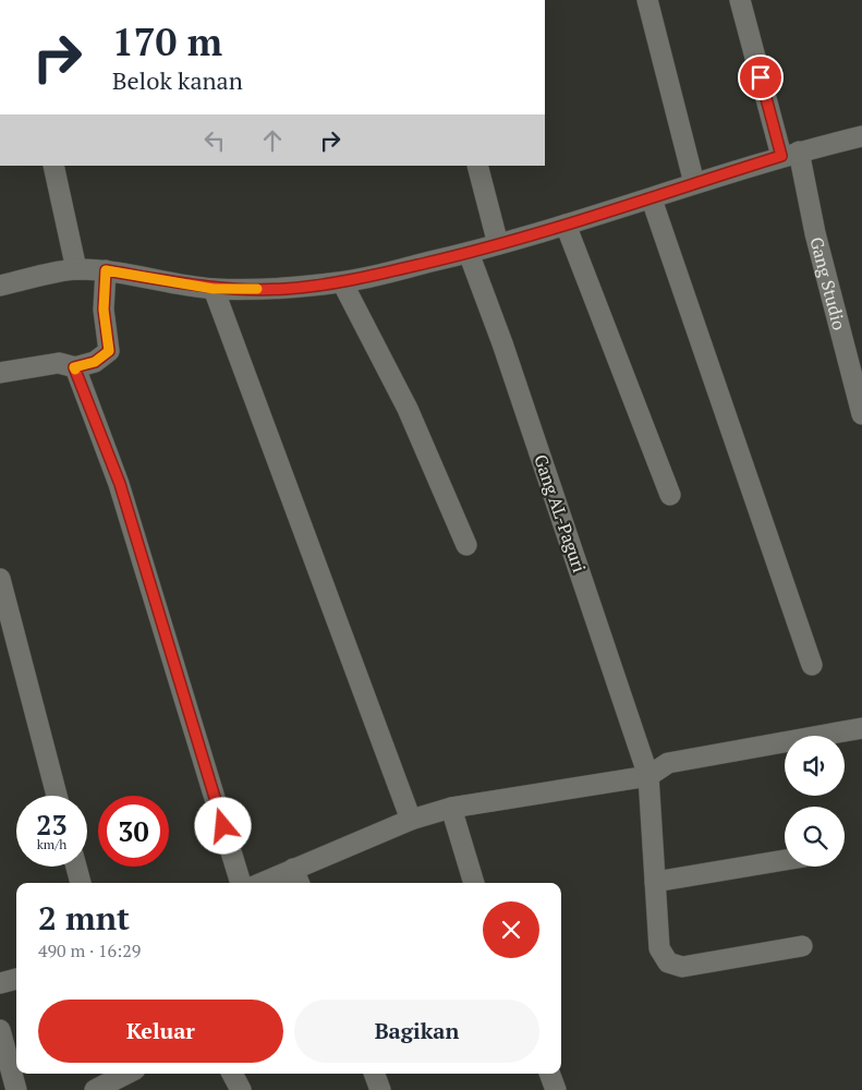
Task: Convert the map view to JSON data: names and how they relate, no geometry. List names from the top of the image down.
{
  "streets": {
    "street": ["Gang Studio", "Gang AL-Paguri"]
  },
  "page": {
    "turn": ["170 m", "Belok kanan"],
    "speed": "23 km/h",
    "limit": "30",
    "heading": ["2 mnt", "490 m · 16:29"],
    "buttons": ["Keluar", "Bagikan"]
  }
}
